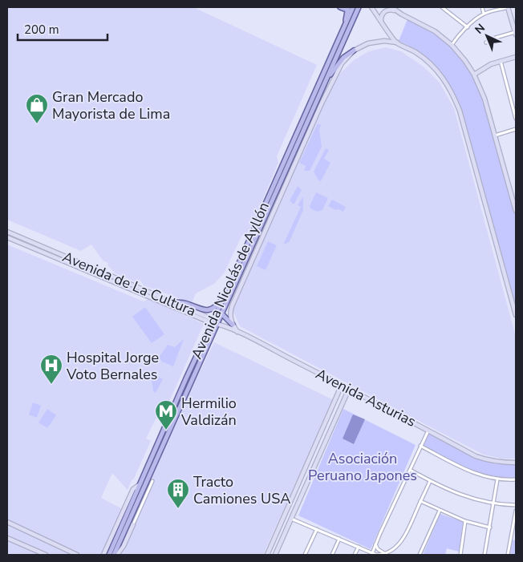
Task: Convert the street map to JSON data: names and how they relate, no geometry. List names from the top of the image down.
{
  "streets": {
    "main road": ["Avenida Nicolás de Ayllón"],
    "street": ["Avenida de La Cultura", "Avenida Asturias"]
  },
  "crossings": [
    ["Avenida Nicolás de Ayllón", "Avenida de La Cultura"],
    ["Avenida Nicolás de Ayllón", "Avenida Asturias"],
    ["Avenida de La Cultura", "Avenida Asturias"]
  ],
  "parks": ["Asociación Peruano Japones"],
  "places": {
    "shop": ["Gran Mercado Mayorista de Lima"],
    "hospital": ["Hospital Jorge Voto Bernales"],
    "metro station": ["Hermilio Valdizán"],
    "building": ["Tracto Camiones USA"]
  },
  "scale_bar": "200 m",
  "north": "top left"
}
